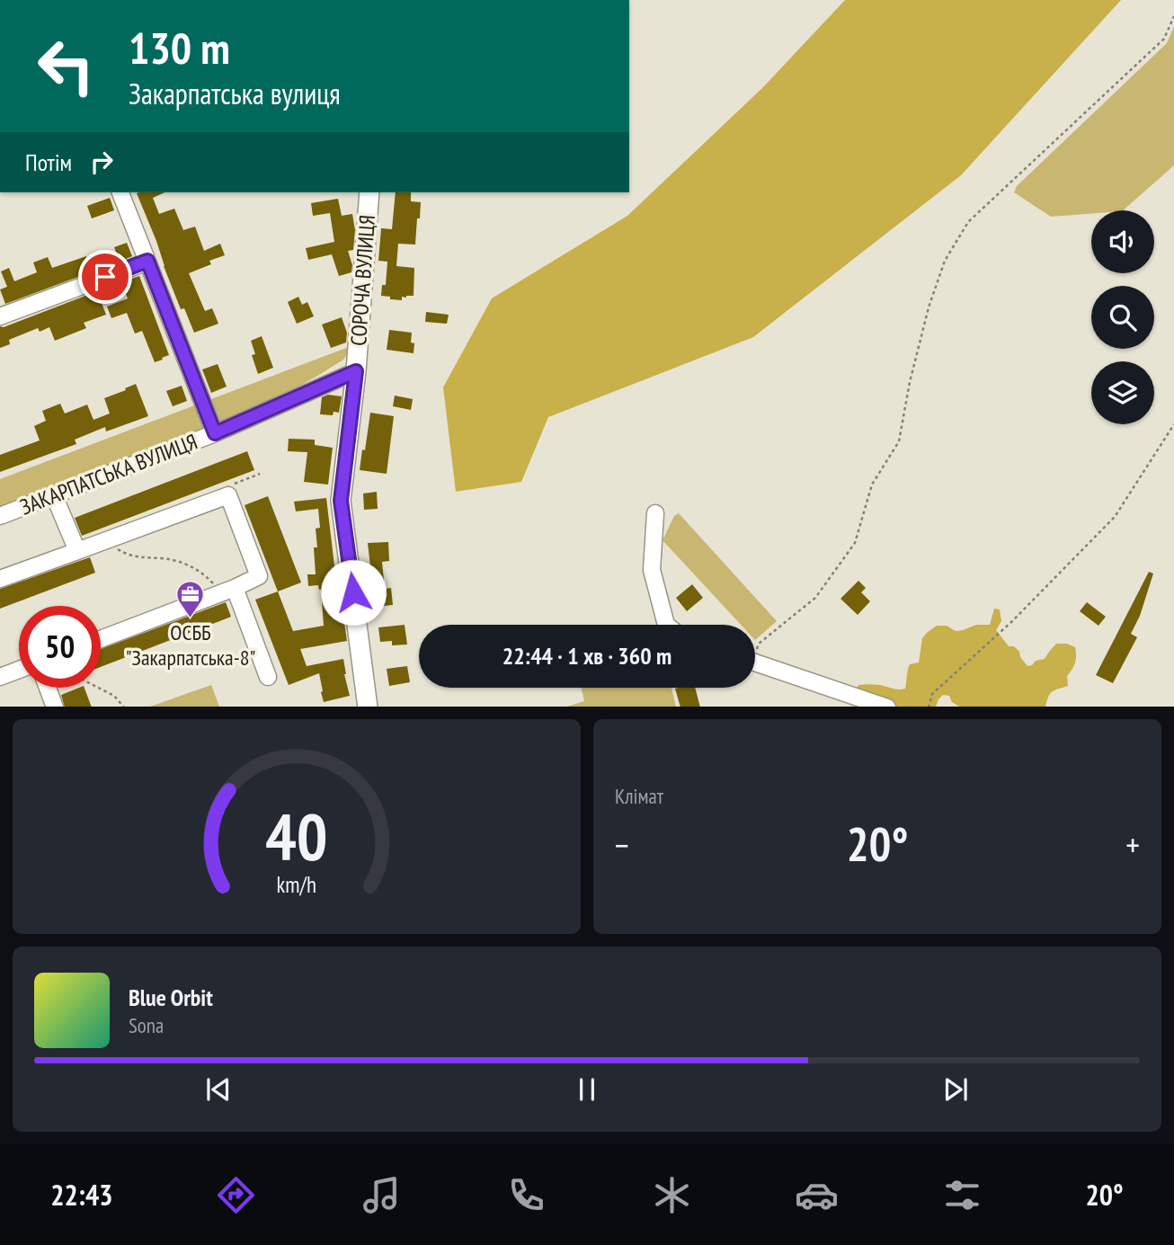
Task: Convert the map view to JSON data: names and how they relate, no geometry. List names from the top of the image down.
{
  "streets": {
    "main road": ["СОРОЧА ВУЛИЦЯ"],
    "street": ["ЗАКАРПАТСЬКА ВУЛИЦЯ"]
  },
  "crossings": [
    ["СОРОЧА ВУЛИЦЯ", "ЗАКАРПАТСЬКА ВУЛИЦЯ"]
  ],
  "places": {
    "office": ["ОСББ \"Закарпатська-8\""]
  },
  "page": {
    "turn": ["130 m", "Закарпатська вулиця"],
    "then": "Потім",
    "limit": "50",
    "trip": "22:44 · 1 хв · 360 m",
    "tile": "Клімат",
    "heat": ["−", "20°", "+"],
    "song": ["Blue Orbit", "Sona"],
    "tabs": ["22:43", "20°"],
    "gauge": ["40", "km/h"]
  }
}
